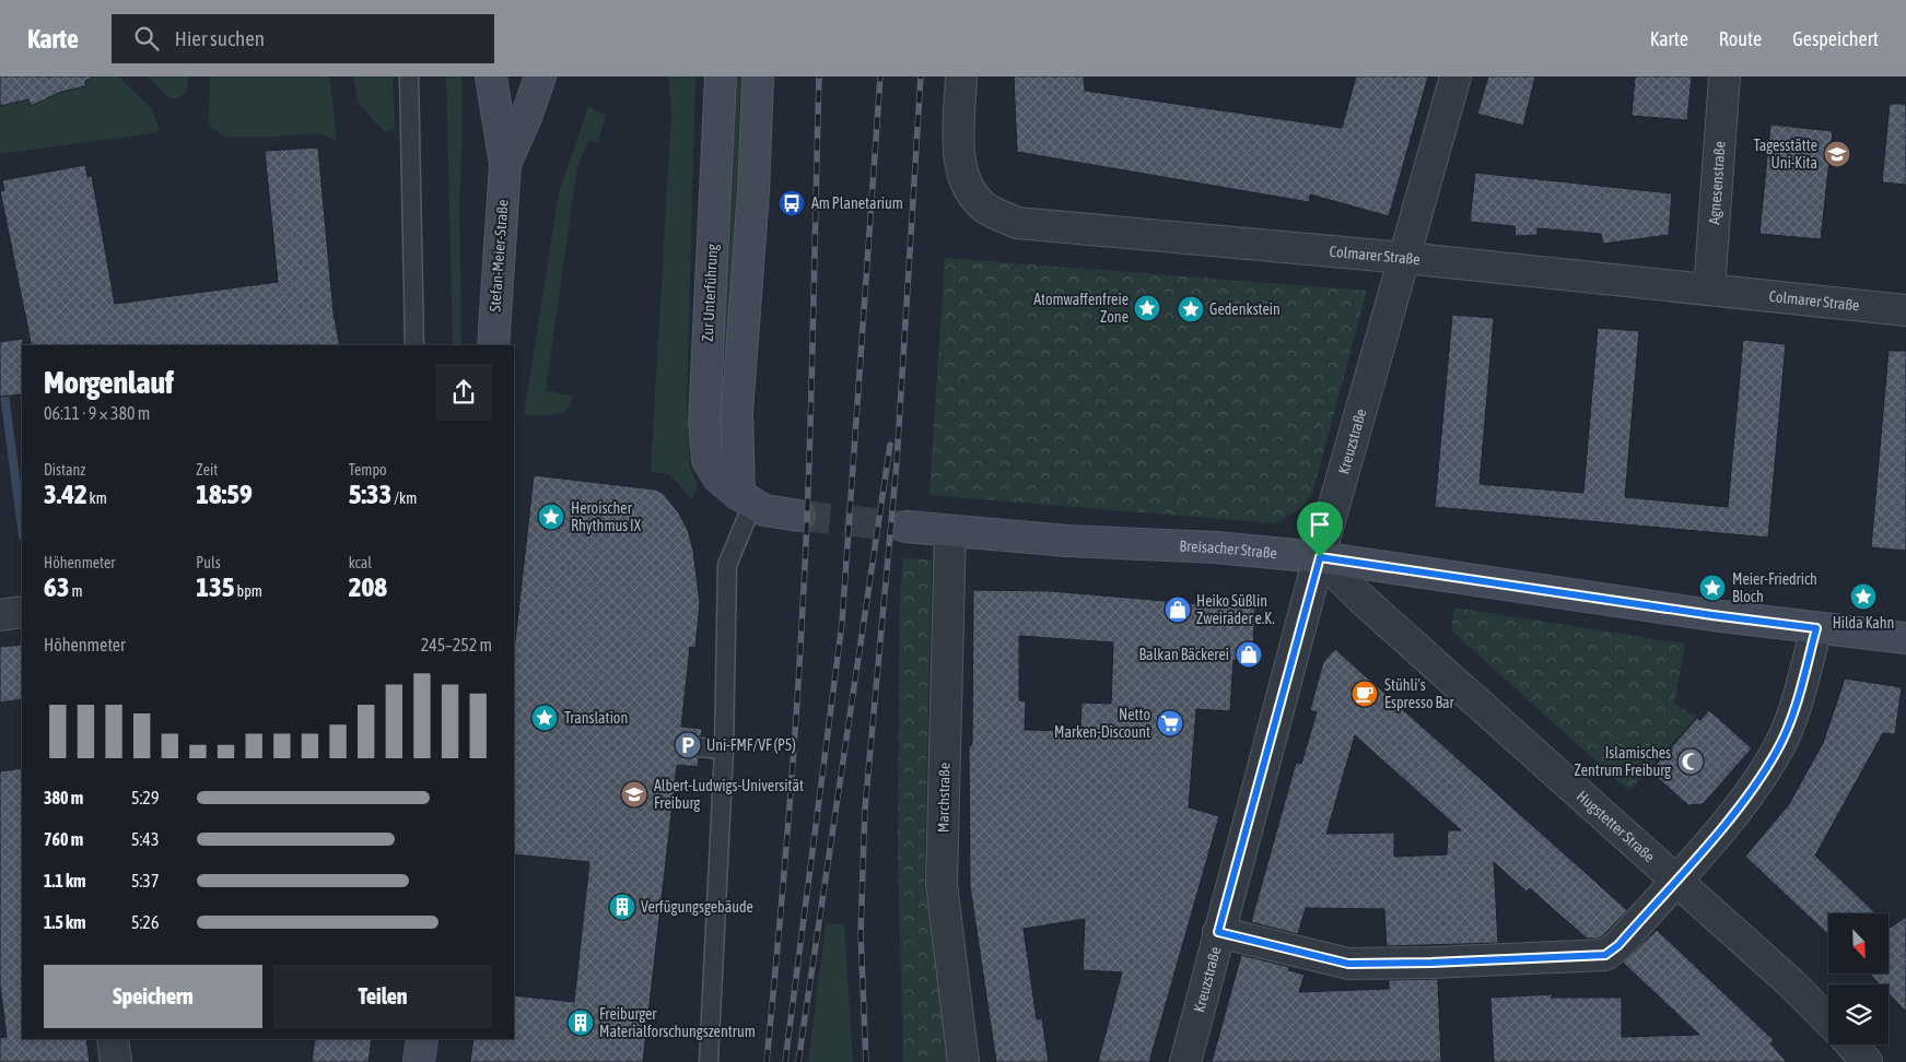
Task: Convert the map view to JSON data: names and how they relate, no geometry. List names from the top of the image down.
{
  "streets": {
    "main road": ["Stefan-Meier-Straße", "Zur Unterführung", "Breisacher Straße"],
    "street": [
      "Agnesenstraße",
      "Colmarer Straße",
      "Kreuzstraße",
      "Marchstraße",
      "Hugstetter Straße"
    ]
  },
  "crossings": [
    ["Agnesenstraße", "Colmarer Straße"],
    ["Colmarer Straße", "Kreuzstraße"],
    ["Kreuzstraße", "Breisacher Straße"],
    ["Kreuzstraße", "Hugstetter Straße"],
    ["Breisacher Straße", "Marchstraße"],
    ["Breisacher Straße", "Hugstetter Straße"]
  ],
  "places": {
    "school or university": ["Tagesstätte Uni-Kita", "Albert-Ludwigs-Universität Freiburg"],
    "bus stop": ["Am Planetarium"],
    "place": [
      "Atomwaffenfreie Zone",
      "Gedenkstein",
      "Heroischer Rhythmus IX",
      "Meier-Friedrich Bloch",
      "Hilda Kahn",
      "Translation"
    ],
    "shop": ["Heiko Süßlin Zweiräder e.K.", "Balkan Bäckerei"],
    "cafe": ["Stühli's Espresso Bar"],
    "supermarket": ["Netto Marken-Discount"],
    "parking": ["Uni-FMF/VF (P5)"],
    "mosque": ["Islamisches Zentrum Freiburg"],
    "building": ["Verfügungsgebäude", "Freiburger Materialforschungszentrum"]
  },
  "north": "bottom right",
  "page": {
    "header": "Karte",
    "search": "Hier suchen",
    "nav": ["Karte", "Route", "Gespeichert"],
    "heading": ["Morgenlauf", "06:11 · 9 × 380 m"],
    "stats": [
      ["Distanz", "3.42 km"],
      ["Zeit", "18:59"],
      ["Tempo", "5:33 /km"],
      ["Höhenmeter", "63 m"],
      ["Puls", "135 bpm"],
      ["kcal", "208"]
    ],
    "chart": ["Höhenmeter", "245–252 m"],
    "list": [
      {
        "name": "380 m",
        "note": "5:29"
      },
      {
        "name": "760 m",
        "note": "5:43"
      },
      {
        "name": "1.1 km",
        "note": "5:37"
      },
      {
        "name": "1.5 km",
        "note": "5:26"
      }
    ],
    "buttons": ["Speichern", "Teilen"]
  }
}
